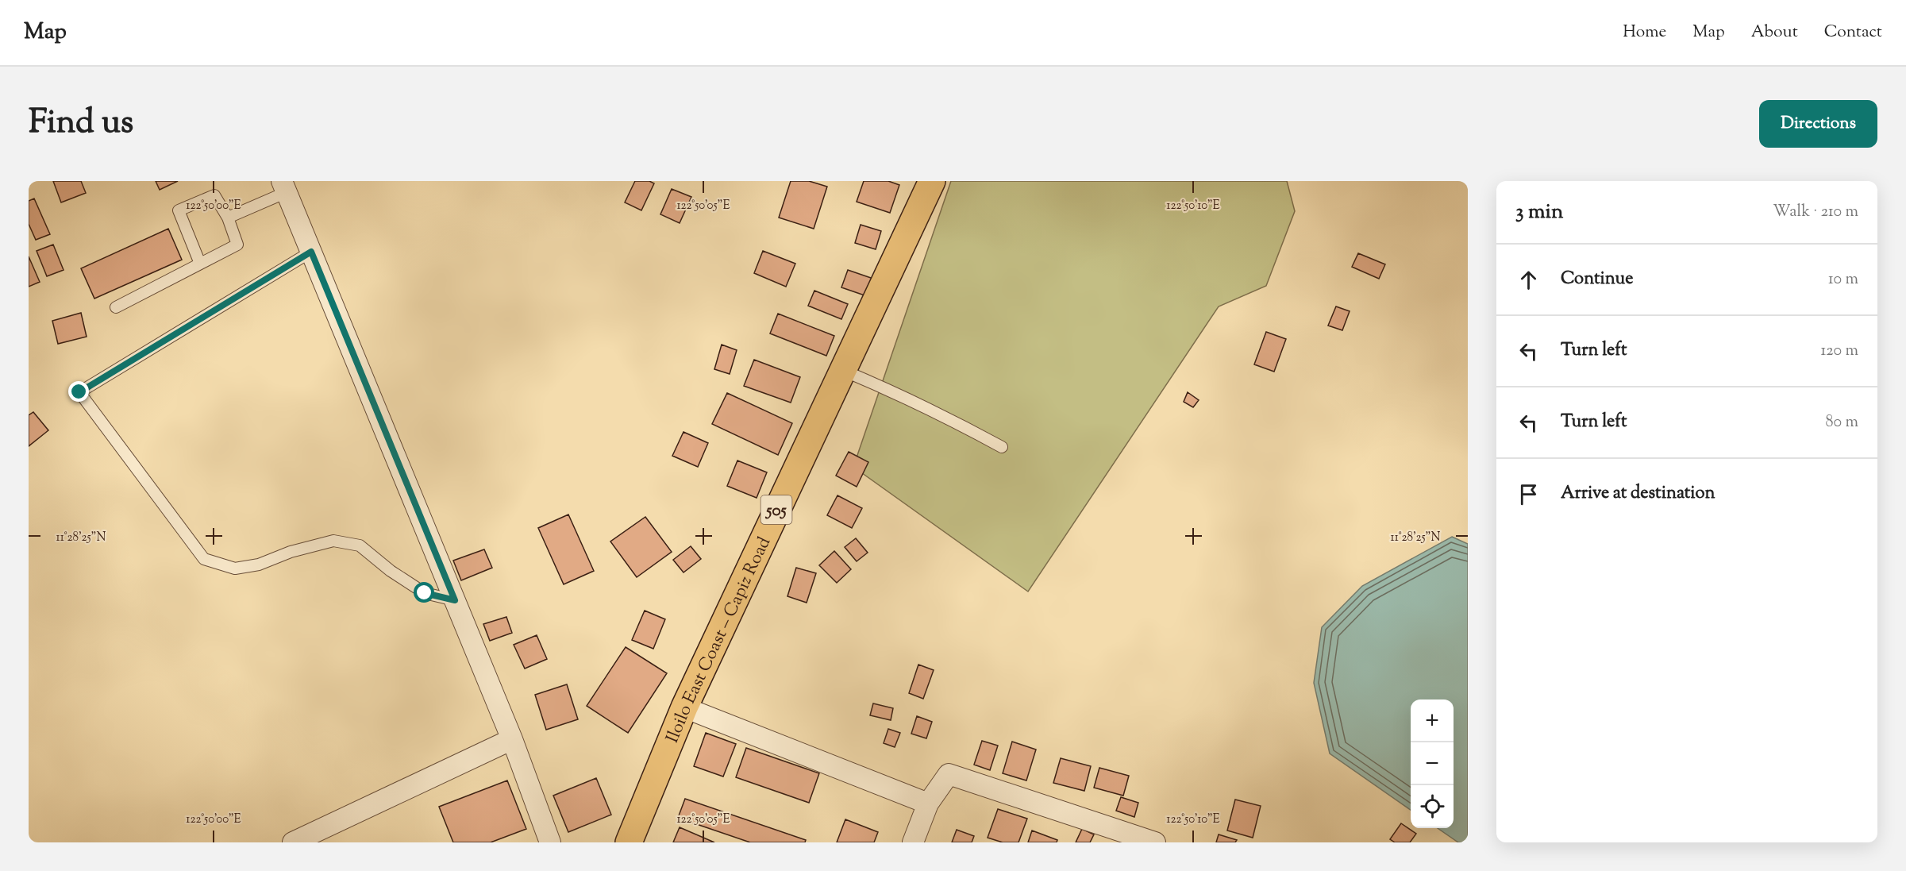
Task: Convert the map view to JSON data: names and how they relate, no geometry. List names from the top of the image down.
{
  "streets": {
    "main road": ["505", "Iloilo East Coast – Capiz Road"]
  },
  "page": {
    "header": "Map",
    "nav": [
      "Home",
      "Map",
      "About",
      "Contact"
    ],
    "title": "Find us",
    "buttons": "Directions",
    "heading": ["3 min", "Walk · 210 m"],
    "list": [
      ["Continue", "10 m"],
      ["Turn left", "120 m"],
      ["Turn left", "80 m"],
      "Arrive at destination"
    ],
    "map_buttons": ["+", "−"]
  },
  "coordinates": [
    "122°50'00\"E",
    "122°50'05\"E",
    "122°50'10\"E",
    "11°28'25\"N"
  ]
}
